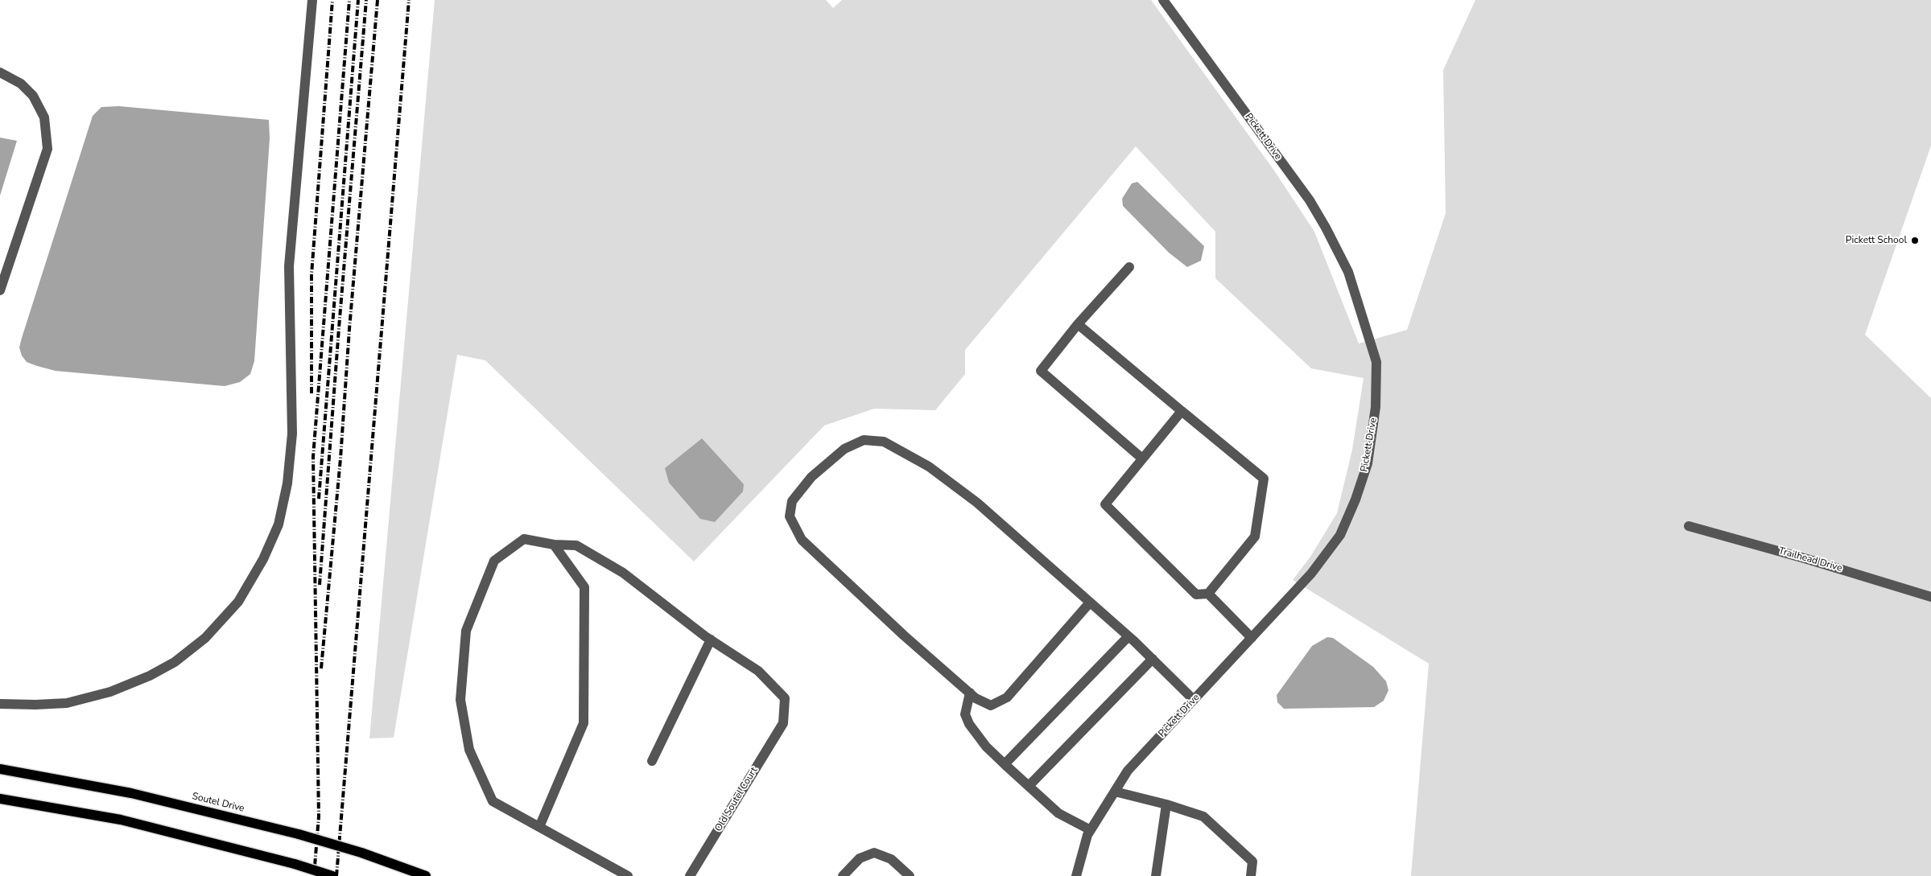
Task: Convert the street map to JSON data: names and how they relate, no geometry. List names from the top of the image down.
{
  "streets": {
    "main road": ["Soutel Drive"],
    "street": ["Pickett Drive", "Trailhead Drive", "Old Soutel Court"]
  },
  "places": ["Pickett School"]
}
